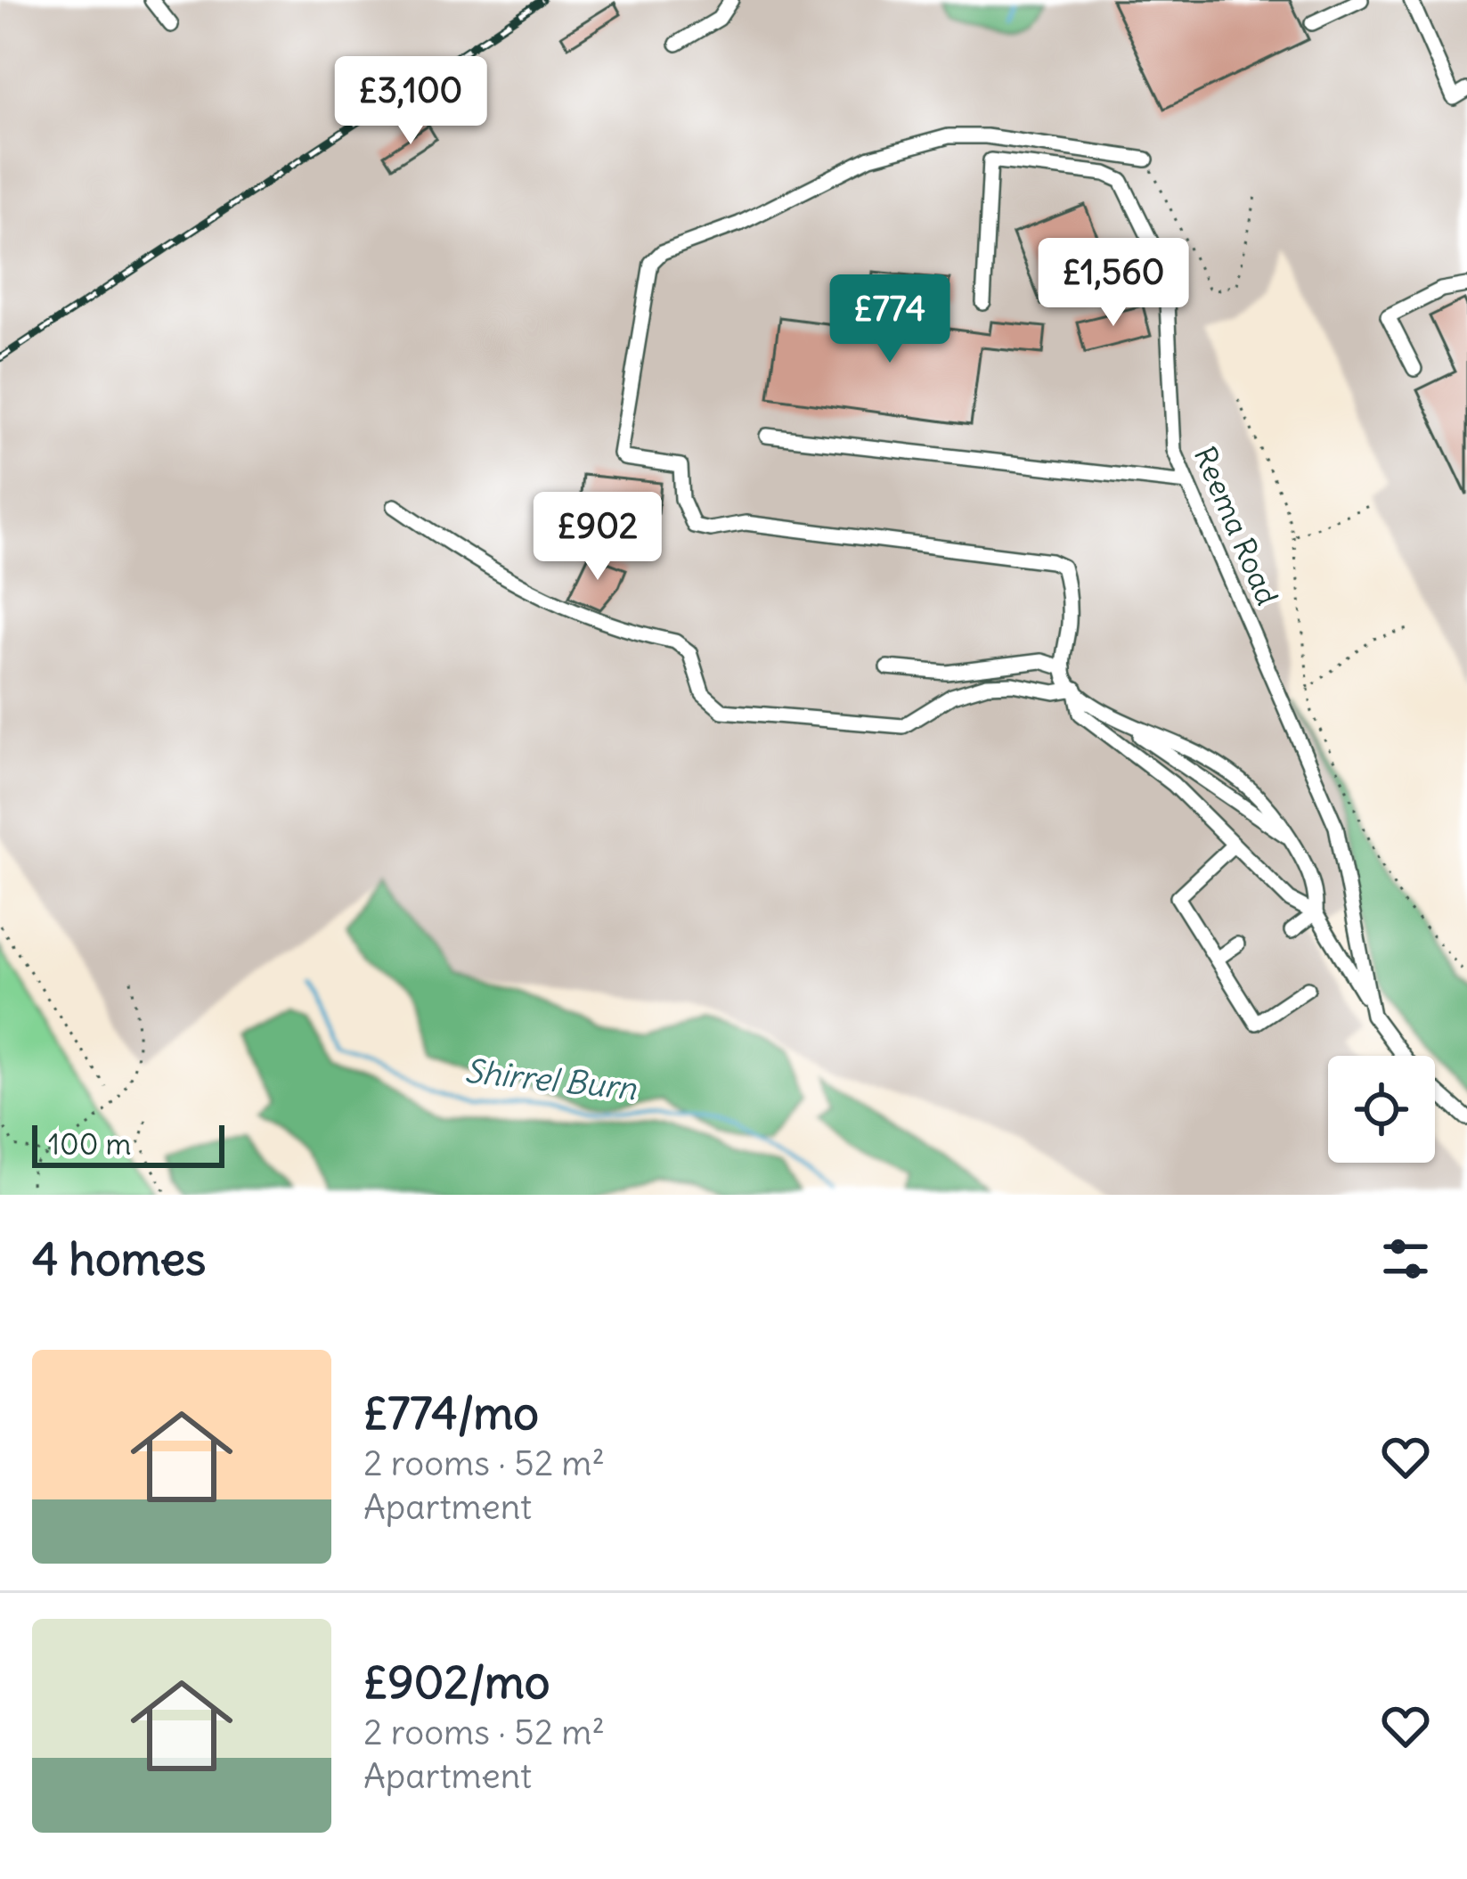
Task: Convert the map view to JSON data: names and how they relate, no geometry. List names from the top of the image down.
{
  "streets": {
    "street": ["Reema Road"]
  },
  "water": ["Shirrel Burn"],
  "scale_bar": "100 m",
  "page": {
    "price": [
      "£3,100",
      "£1,560",
      "£774",
      "£902"
    ],
    "scale": "100 m",
    "heading": "4 homes",
    "list": [
      {
        "name": "£774/mo",
        "note": "2 rooms · 52 m² · Apartment"
      },
      {
        "name": "£902/mo",
        "note": "2 rooms · 52 m² · Apartment"
      }
    ]
  }
}
